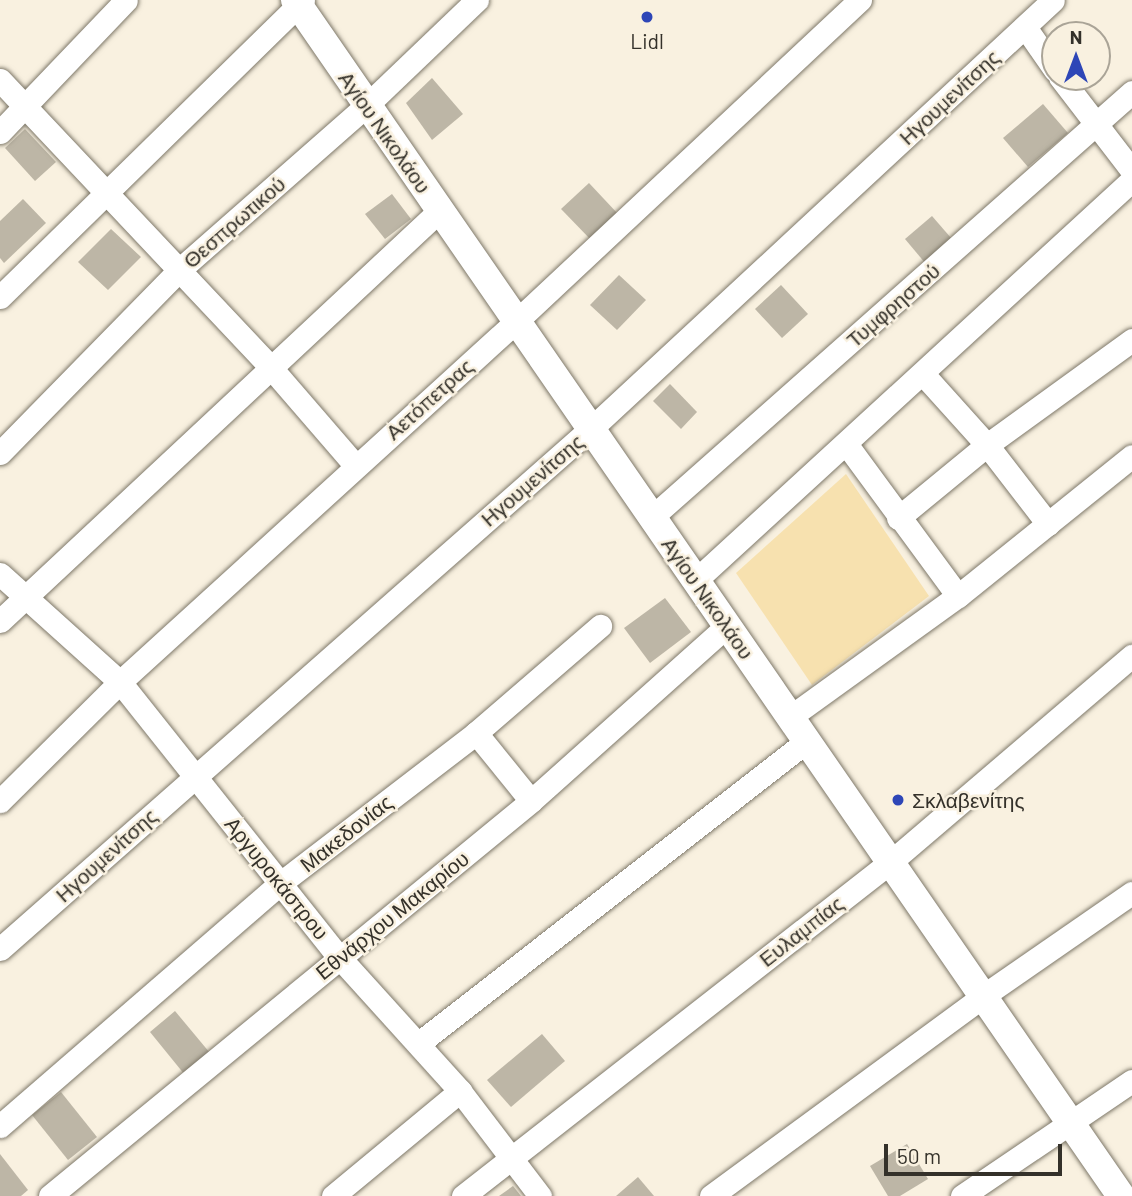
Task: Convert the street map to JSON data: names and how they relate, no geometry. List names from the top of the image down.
{
  "streets": {
    "street": [
      "Ηγουμενίτσης",
      "Αγίου Νικολάου",
      "Θεσπρωτικού",
      "Τυμφρηστού",
      "Αετόπετρας",
      "Μακεδονίας",
      "Αργυροκάστρου",
      "Εθνάρχου Μακαρίου",
      "Ευλαμπίας"
    ]
  },
  "crossings": [
    ["Ηγουμενίτσης", "Αγίου Νικολάου"],
    ["Ηγουμενίτσης", "Αργυροκάστρου"],
    ["Αγίου Νικολάου", "Θεσπρωτικού"],
    ["Αγίου Νικολάου", "Τυμφρηστού"],
    ["Αγίου Νικολάου", "Αετόπετρας"],
    ["Αγίου Νικολάου", "Εθνάρχου Μακαρίου"],
    ["Αγίου Νικολάου", "Ευλαμπίας"],
    ["Αετόπετρας", "Αργυροκάστρου"],
    ["Μακεδονίας", "Αργυροκάστρου"],
    ["Αργυροκάστρου", "Εθνάρχου Μακαρίου"],
    ["Αργυροκάστρου", "Ευλαμπίας"]
  ],
  "places": ["Lidl", "Σκλαβενίτης"],
  "scale_bar": "50 m",
  "north": "top"
}
